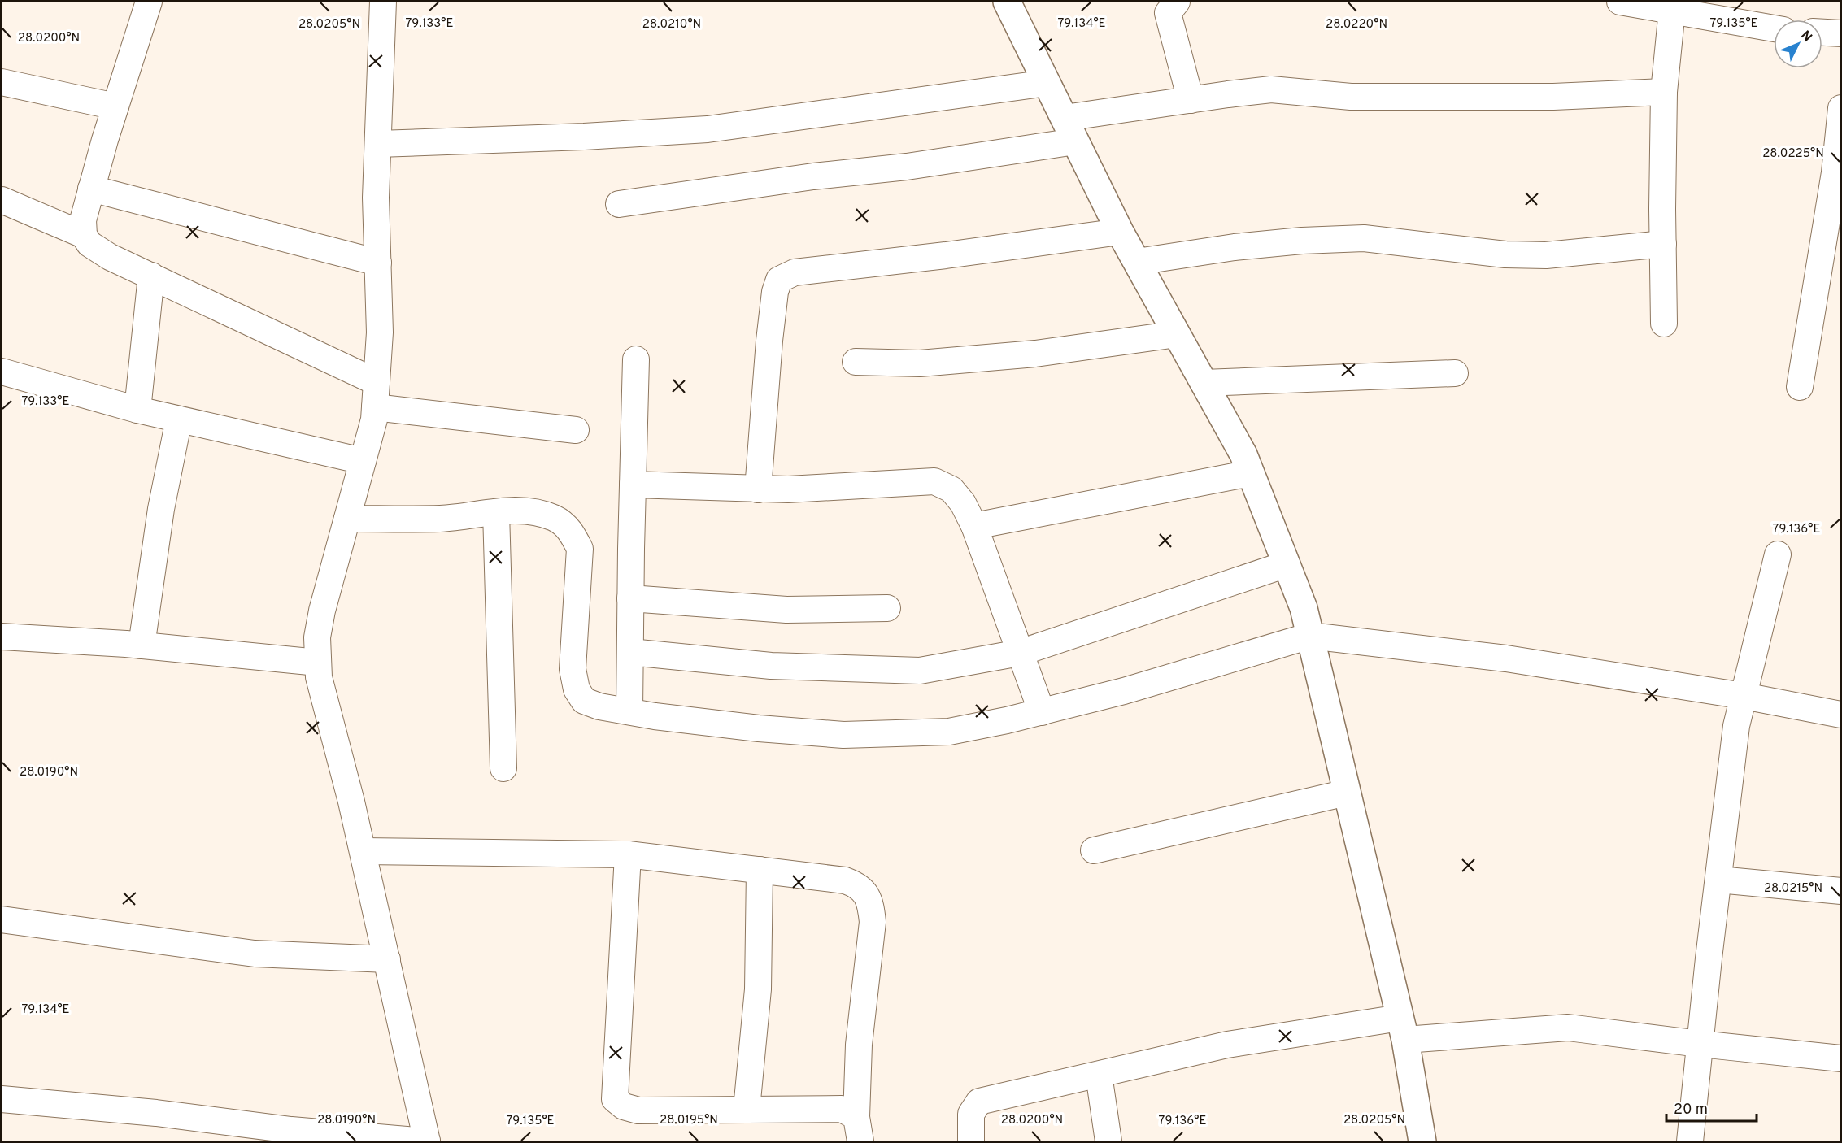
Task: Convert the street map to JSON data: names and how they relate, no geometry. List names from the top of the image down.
{
  "scale_bar": "20 m",
  "north": "top right",
  "coordinates": [
    "79.133°E",
    "79.134°E",
    "79.135°E",
    "28.0205°N",
    "28.0210°N",
    "28.0220°N",
    "28.0200°N",
    "28.0225°N",
    "79.136°E",
    "28.0190°N",
    "28.0215°N",
    "28.0195°N"
  ]
}
